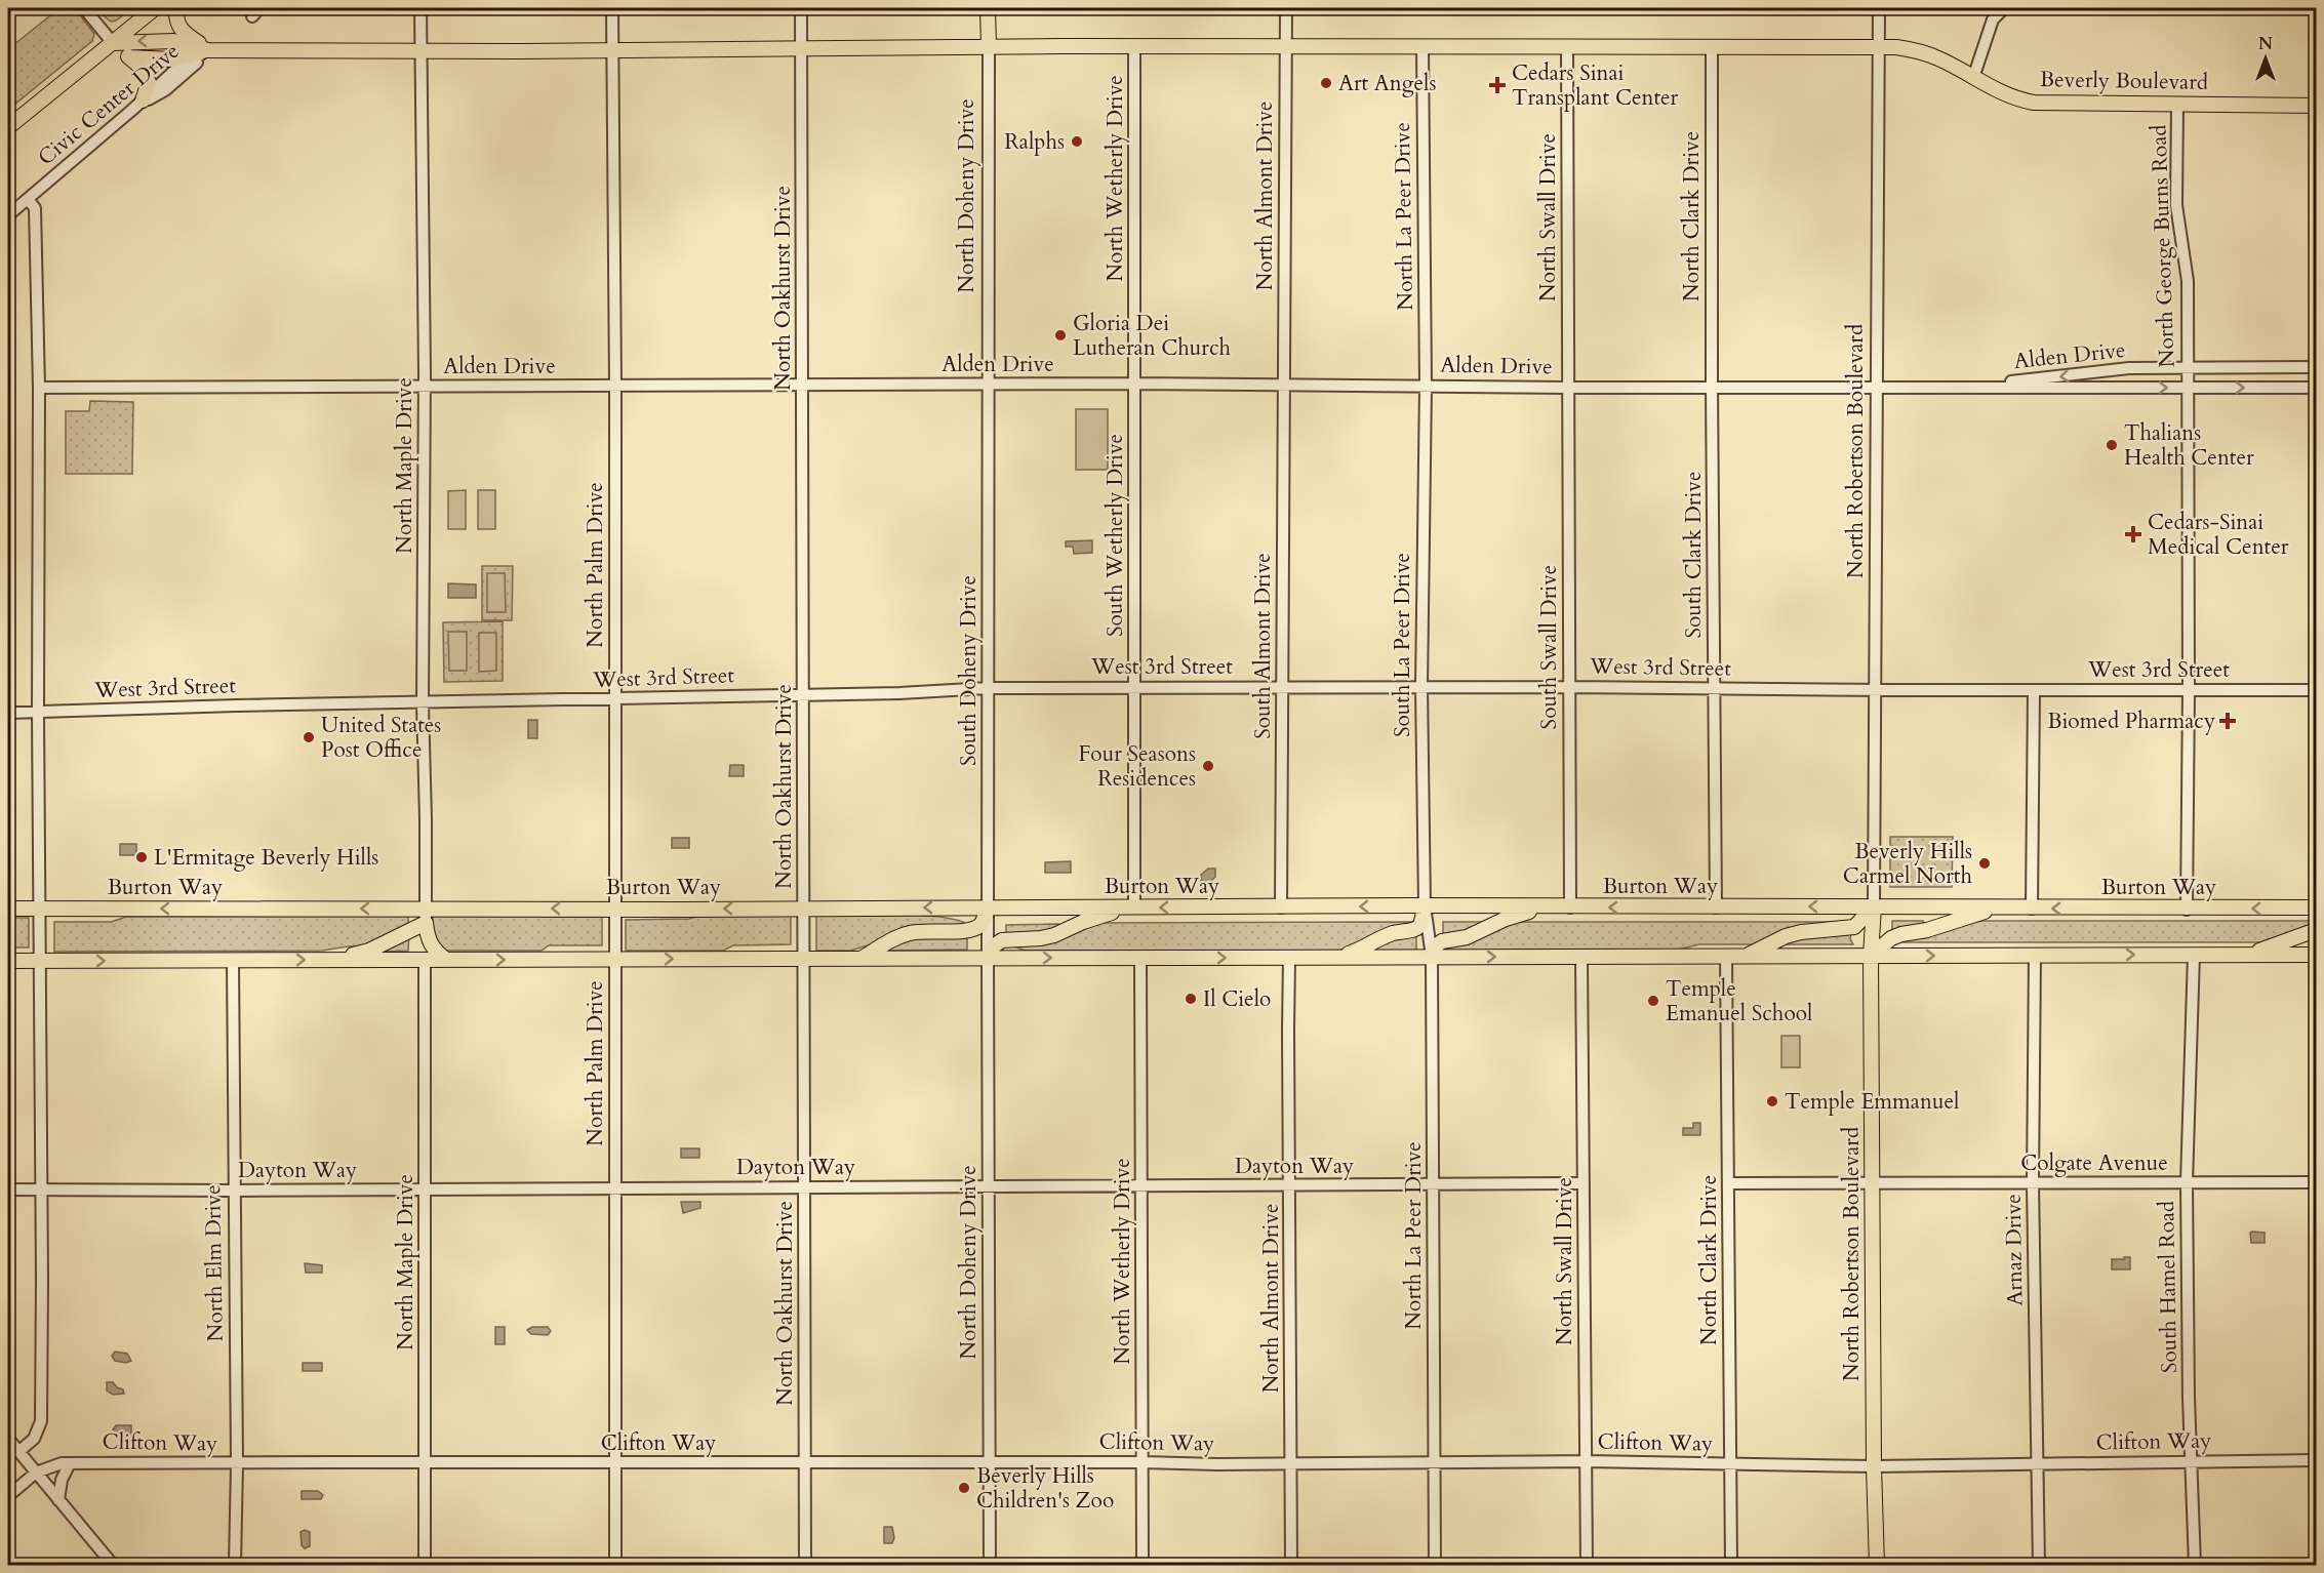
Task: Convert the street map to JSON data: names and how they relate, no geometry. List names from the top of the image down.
{
  "streets": {
    "main road": [
      "Beverly Boulevard",
      "North Doheny Drive",
      "North Robertson Boulevard",
      "Burton Way"
    ],
    "street": [
      "Civic Center Drive",
      "North Wetherly Drive",
      "North Almont Drive",
      "North La Peer Drive",
      "North Clark Drive",
      "North Swall Drive",
      "North George Burns Road",
      "North Oakhurst Drive",
      "Alden Drive",
      "North Maple Drive",
      "South Wetherly Drive",
      "South Clark Drive",
      "North Palm Drive",
      "South La Peer Drive",
      "South Almont Drive",
      "South Swall Drive",
      "West 3rd Street",
      "South Doheny Drive",
      "Colgate Avenue",
      "Dayton Way",
      "Arnaz Drive",
      "North Elm Drive",
      "South Hamel Road",
      "Clifton Way"
    ]
  },
  "crossings": [
    ["Beverly Boulevard", "Civic Center Drive"],
    ["Beverly Boulevard", "North Wetherly Drive"],
    ["Beverly Boulevard", "North Doheny Drive"],
    ["Beverly Boulevard", "North Almont Drive"],
    ["Beverly Boulevard", "North La Peer Drive"],
    ["Beverly Boulevard", "North Clark Drive"],
    ["Beverly Boulevard", "North Swall Drive"],
    ["Beverly Boulevard", "North George Burns Road"],
    ["Beverly Boulevard", "North Oakhurst Drive"],
    ["Beverly Boulevard", "North Robertson Boulevard"],
    ["Beverly Boulevard", "North Maple Drive"],
    ["Beverly Boulevard", "North Palm Drive"],
    ["North Wetherly Drive", "Alden Drive"],
    ["North Wetherly Drive", "South Wetherly Drive"],
    ["North Wetherly Drive", "Dayton Way"],
    ["North Wetherly Drive", "Clifton Way"],
    ["North Doheny Drive", "Alden Drive"],
    ["North Doheny Drive", "South Doheny Drive"],
    ["North Doheny Drive", "Dayton Way"],
    ["North Doheny Drive", "Clifton Way"],
    ["North Almont Drive", "Alden Drive"],
    ["North Almont Drive", "South Almont Drive"],
    ["North Almont Drive", "Dayton Way"],
    ["North Almont Drive", "Clifton Way"],
    ["North La Peer Drive", "Alden Drive"],
    ["North La Peer Drive", "South La Peer Drive"],
    ["North La Peer Drive", "Burton Way"],
    ["North La Peer Drive", "Dayton Way"],
    ["North La Peer Drive", "Clifton Way"],
    ["North Clark Drive", "Alden Drive"],
    ["North Clark Drive", "South Clark Drive"],
    ["North Clark Drive", "Clifton Way"],
    ["North Swall Drive", "Alden Drive"],
    ["North Swall Drive", "South Swall Drive"],
    ["North Swall Drive", "Dayton Way"],
    ["North Swall Drive", "Clifton Way"],
    ["North George Burns Road", "Alden Drive"],
    ["North George Burns Road", "West 3rd Street"],
    ["North Oakhurst Drive", "Alden Drive"],
    ["North Oakhurst Drive", "West 3rd Street"],
    ["North Oakhurst Drive", "Burton Way"],
    ["North Oakhurst Drive", "Dayton Way"],
    ["North Oakhurst Drive", "Clifton Way"],
    ["Alden Drive", "North Robertson Boulevard"],
    ["Alden Drive", "North Maple Drive"],
    ["Alden Drive", "South Wetherly Drive"],
    ["Alden Drive", "South Clark Drive"],
    ["Alden Drive", "North Palm Drive"],
    ["Alden Drive", "South La Peer Drive"],
    ["Alden Drive", "South Almont Drive"],
    ["Alden Drive", "South Swall Drive"],
    ["Alden Drive", "South Doheny Drive"],
    ["North Robertson Boulevard", "West 3rd Street"],
    ["North Robertson Boulevard", "Burton Way"],
    ["North Robertson Boulevard", "Colgate Avenue"],
    ["North Robertson Boulevard", "Clifton Way"],
    ["North Maple Drive", "West 3rd Street"],
    ["North Maple Drive", "Burton Way"],
    ["North Maple Drive", "Dayton Way"],
    ["North Maple Drive", "Clifton Way"],
    ["South Wetherly Drive", "West 3rd Street"],
    ["South Wetherly Drive", "Burton Way"],
    ["South Clark Drive", "West 3rd Street"],
    ["South Clark Drive", "Burton Way"],
    ["North Palm Drive", "West 3rd Street"],
    ["North Palm Drive", "Burton Way"],
    ["North Palm Drive", "Dayton Way"],
    ["North Palm Drive", "Clifton Way"],
    ["South La Peer Drive", "West 3rd Street"],
    ["South La Peer Drive", "Burton Way"],
    ["South Almont Drive", "West 3rd Street"],
    ["South Almont Drive", "Burton Way"],
    ["South Swall Drive", "West 3rd Street"],
    ["South Swall Drive", "Burton Way"],
    ["West 3rd Street", "South Doheny Drive"],
    ["South Doheny Drive", "Burton Way"],
    ["Colgate Avenue", "Arnaz Drive"],
    ["Colgate Avenue", "South Hamel Road"],
    ["Dayton Way", "North Elm Drive"],
    ["Arnaz Drive", "Clifton Way"],
    ["North Elm Drive", "Clifton Way"],
    ["South Hamel Road", "Clifton Way"]
  ],
  "places": {
    "other": [
      "Art Angels",
      "Ralphs",
      "Gloria Dei Lutheran Church",
      "Thalians Health Center",
      "United States Post Office",
      "Four Seasons Residences",
      "L'Ermitage Beverly Hills",
      "Beverly Hills Carmel North",
      "Il Cielo",
      "Temple Emanuel School",
      "Temple Emmanuel",
      "Beverly Hills Children's Zoo"
    ],
    "health": ["Cedars Sinai Transplant Center", "Cedars-Sinai Medical Center", "Biomed Pharmacy"]
  },
  "north": "top"
}
